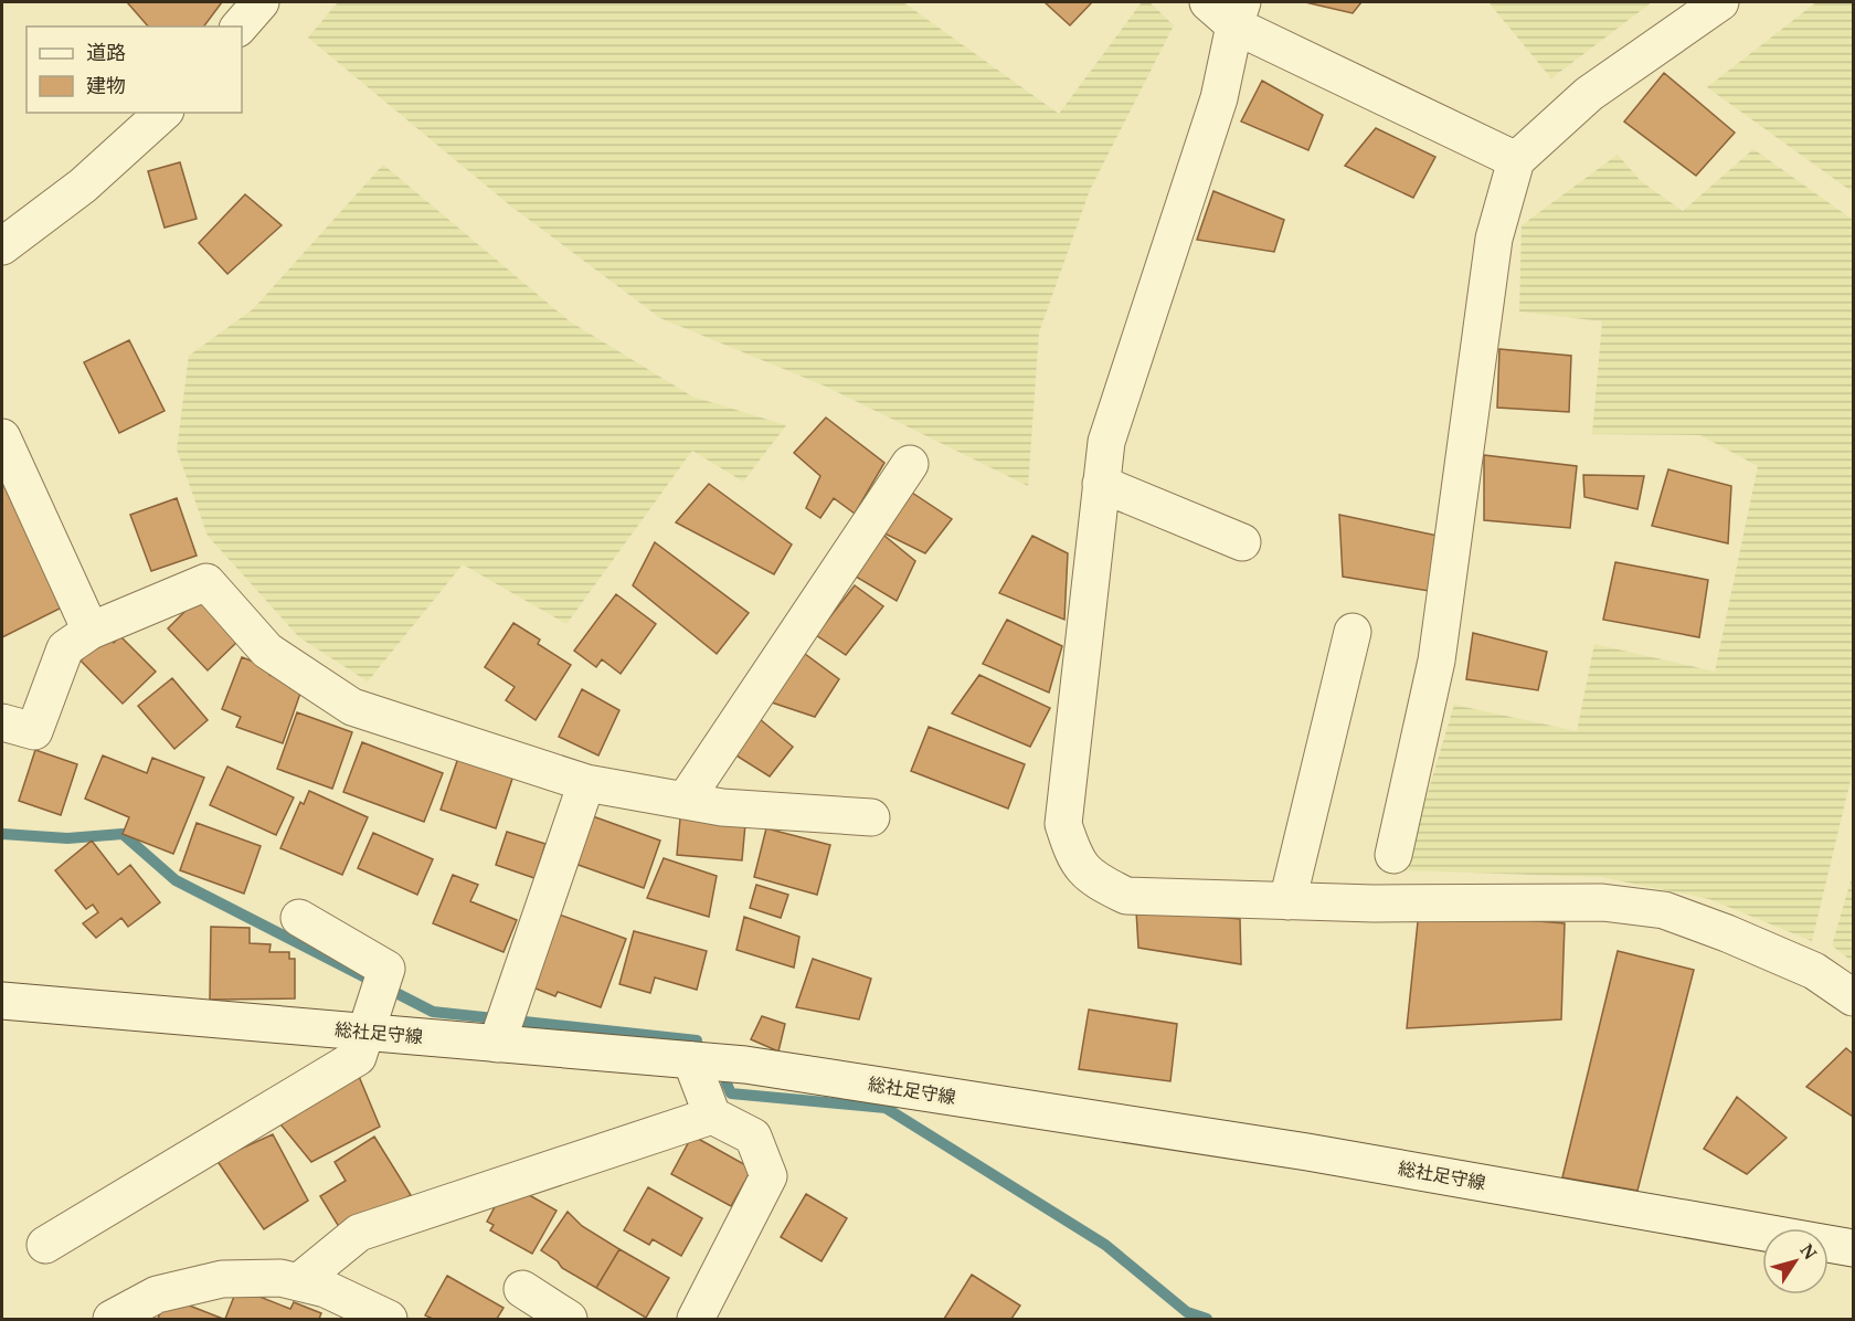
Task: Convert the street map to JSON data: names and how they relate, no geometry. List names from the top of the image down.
{
  "streets": {
    "street": ["総社足守線"]
  },
  "legend": ["道路", "建物"],
  "north": "top right"
}
